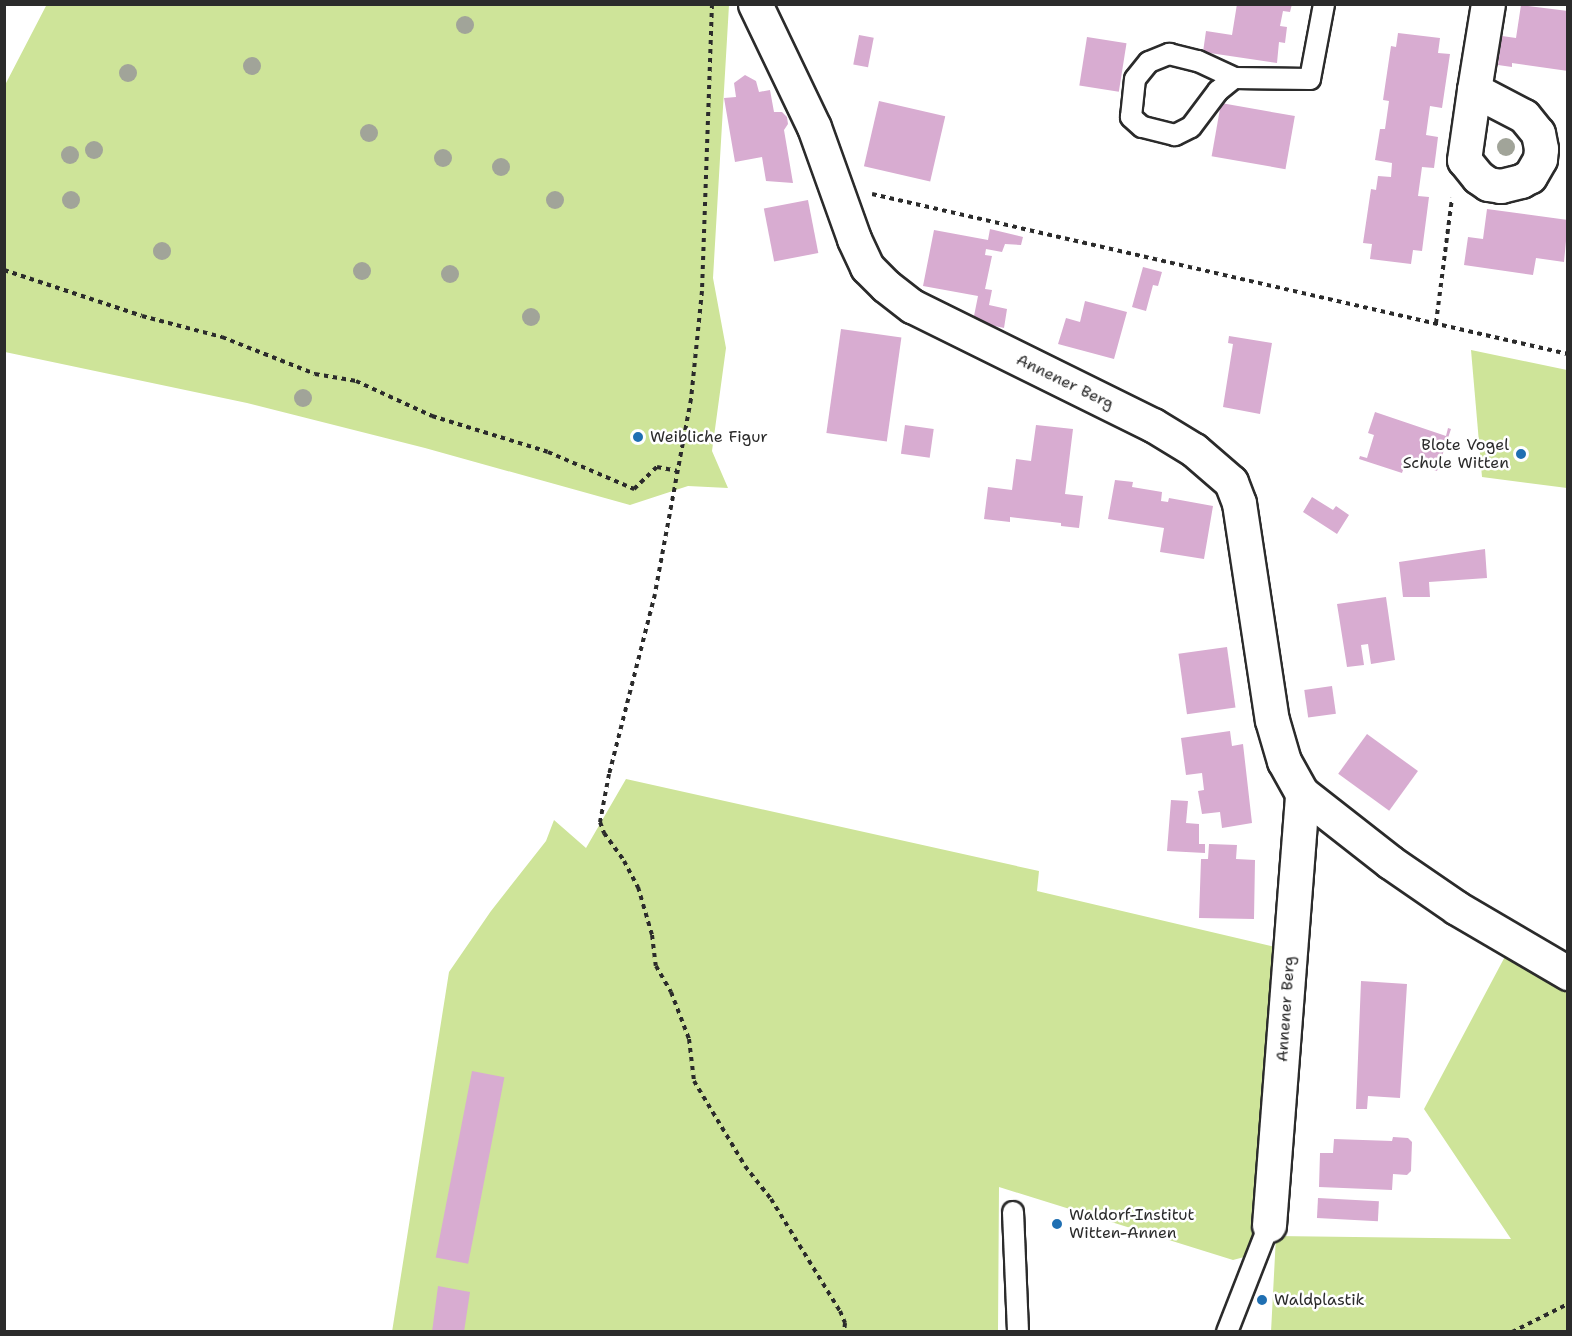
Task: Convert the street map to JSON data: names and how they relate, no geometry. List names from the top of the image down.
{
  "streets": {
    "street": ["Annener Berg"]
  },
  "places": [
    "Weibliche Figur",
    "Blote Vogel Schule Witten",
    "Waldorf-Institut Witten-Annen",
    "Waldplastik"
  ]
}
